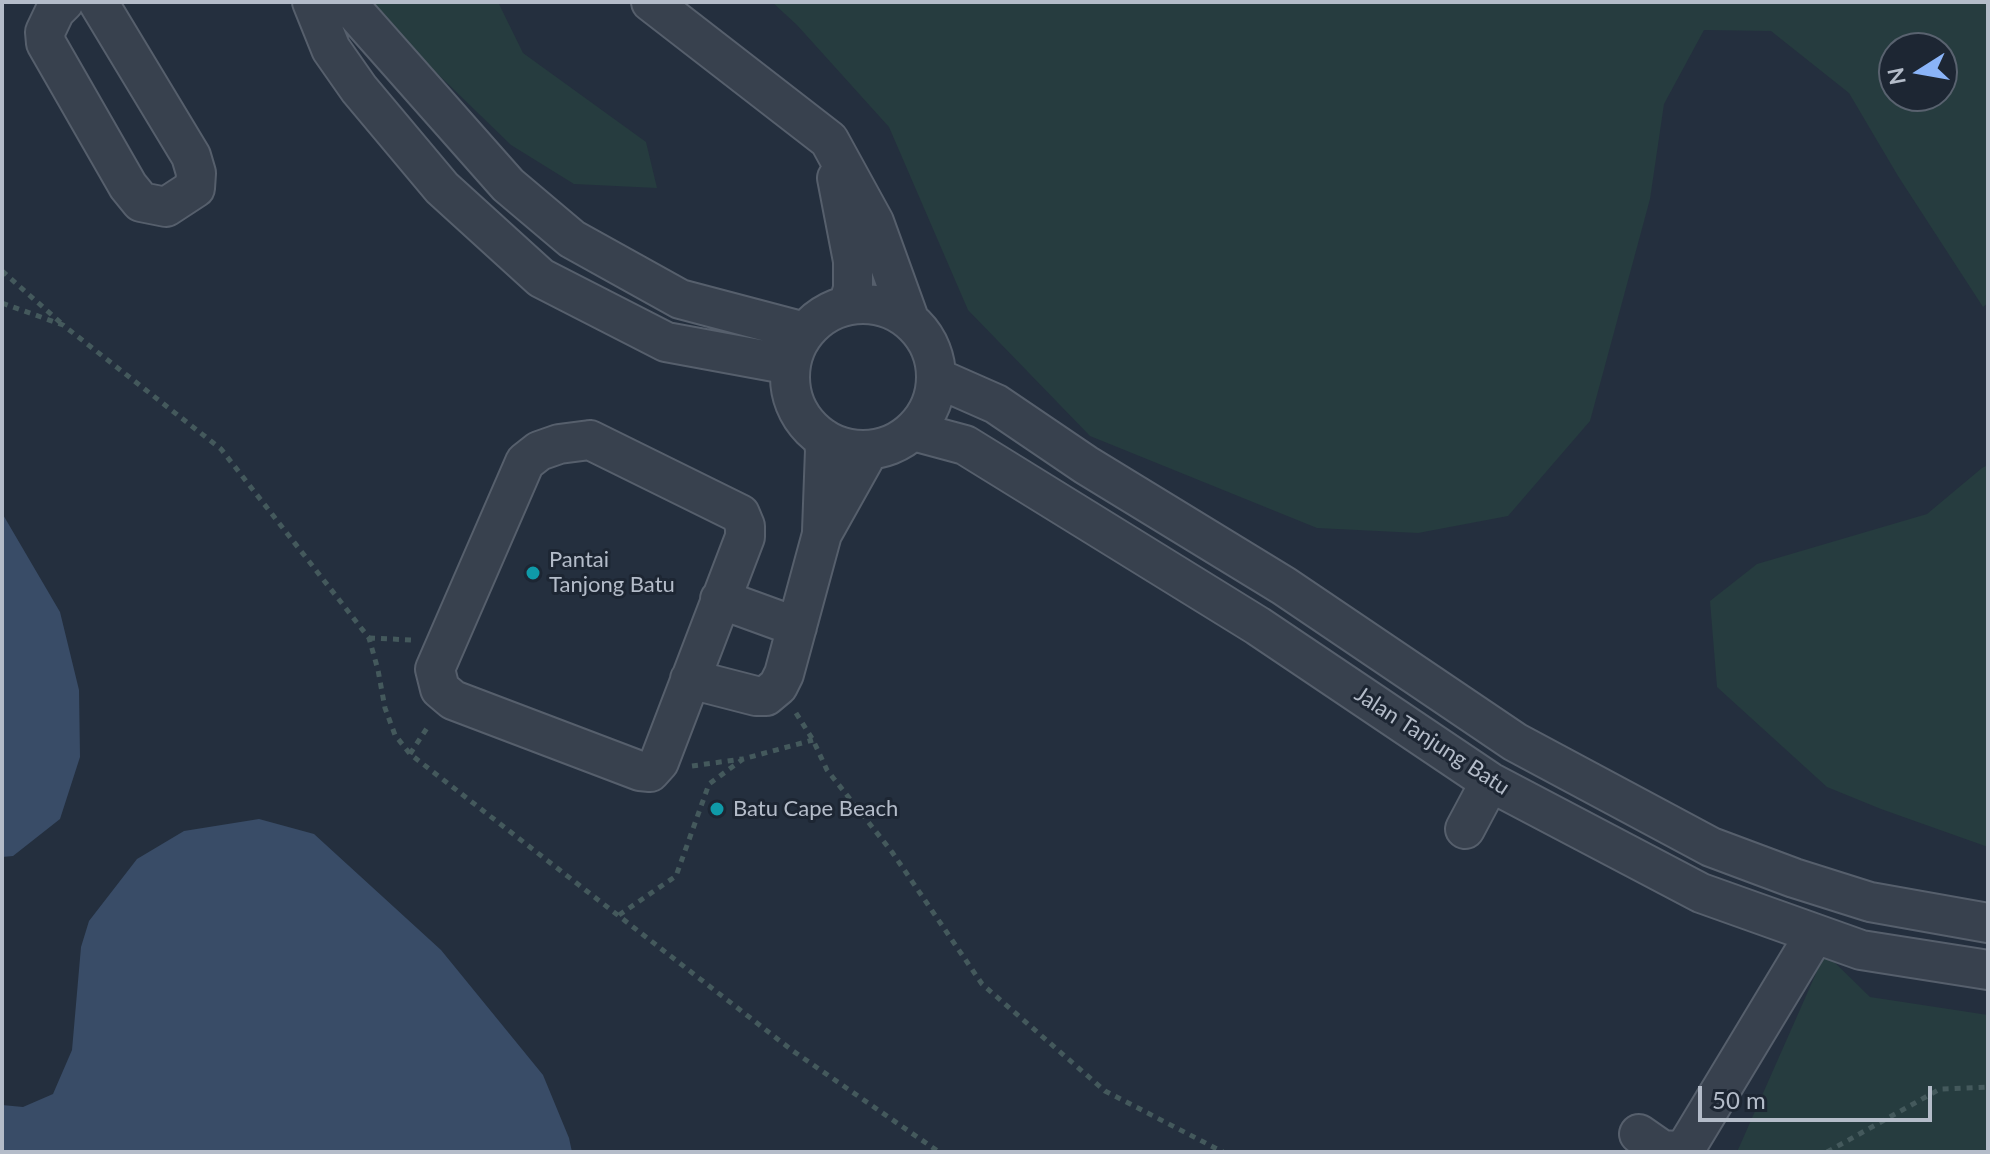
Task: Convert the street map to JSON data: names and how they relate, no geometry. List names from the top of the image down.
{
  "streets": {
    "street": ["Jalan Tanjung Batu"]
  },
  "places": ["Pantai Tanjong Batu", "Batu Cape Beach"],
  "scale_bar": "50 m",
  "north": "left"
}
